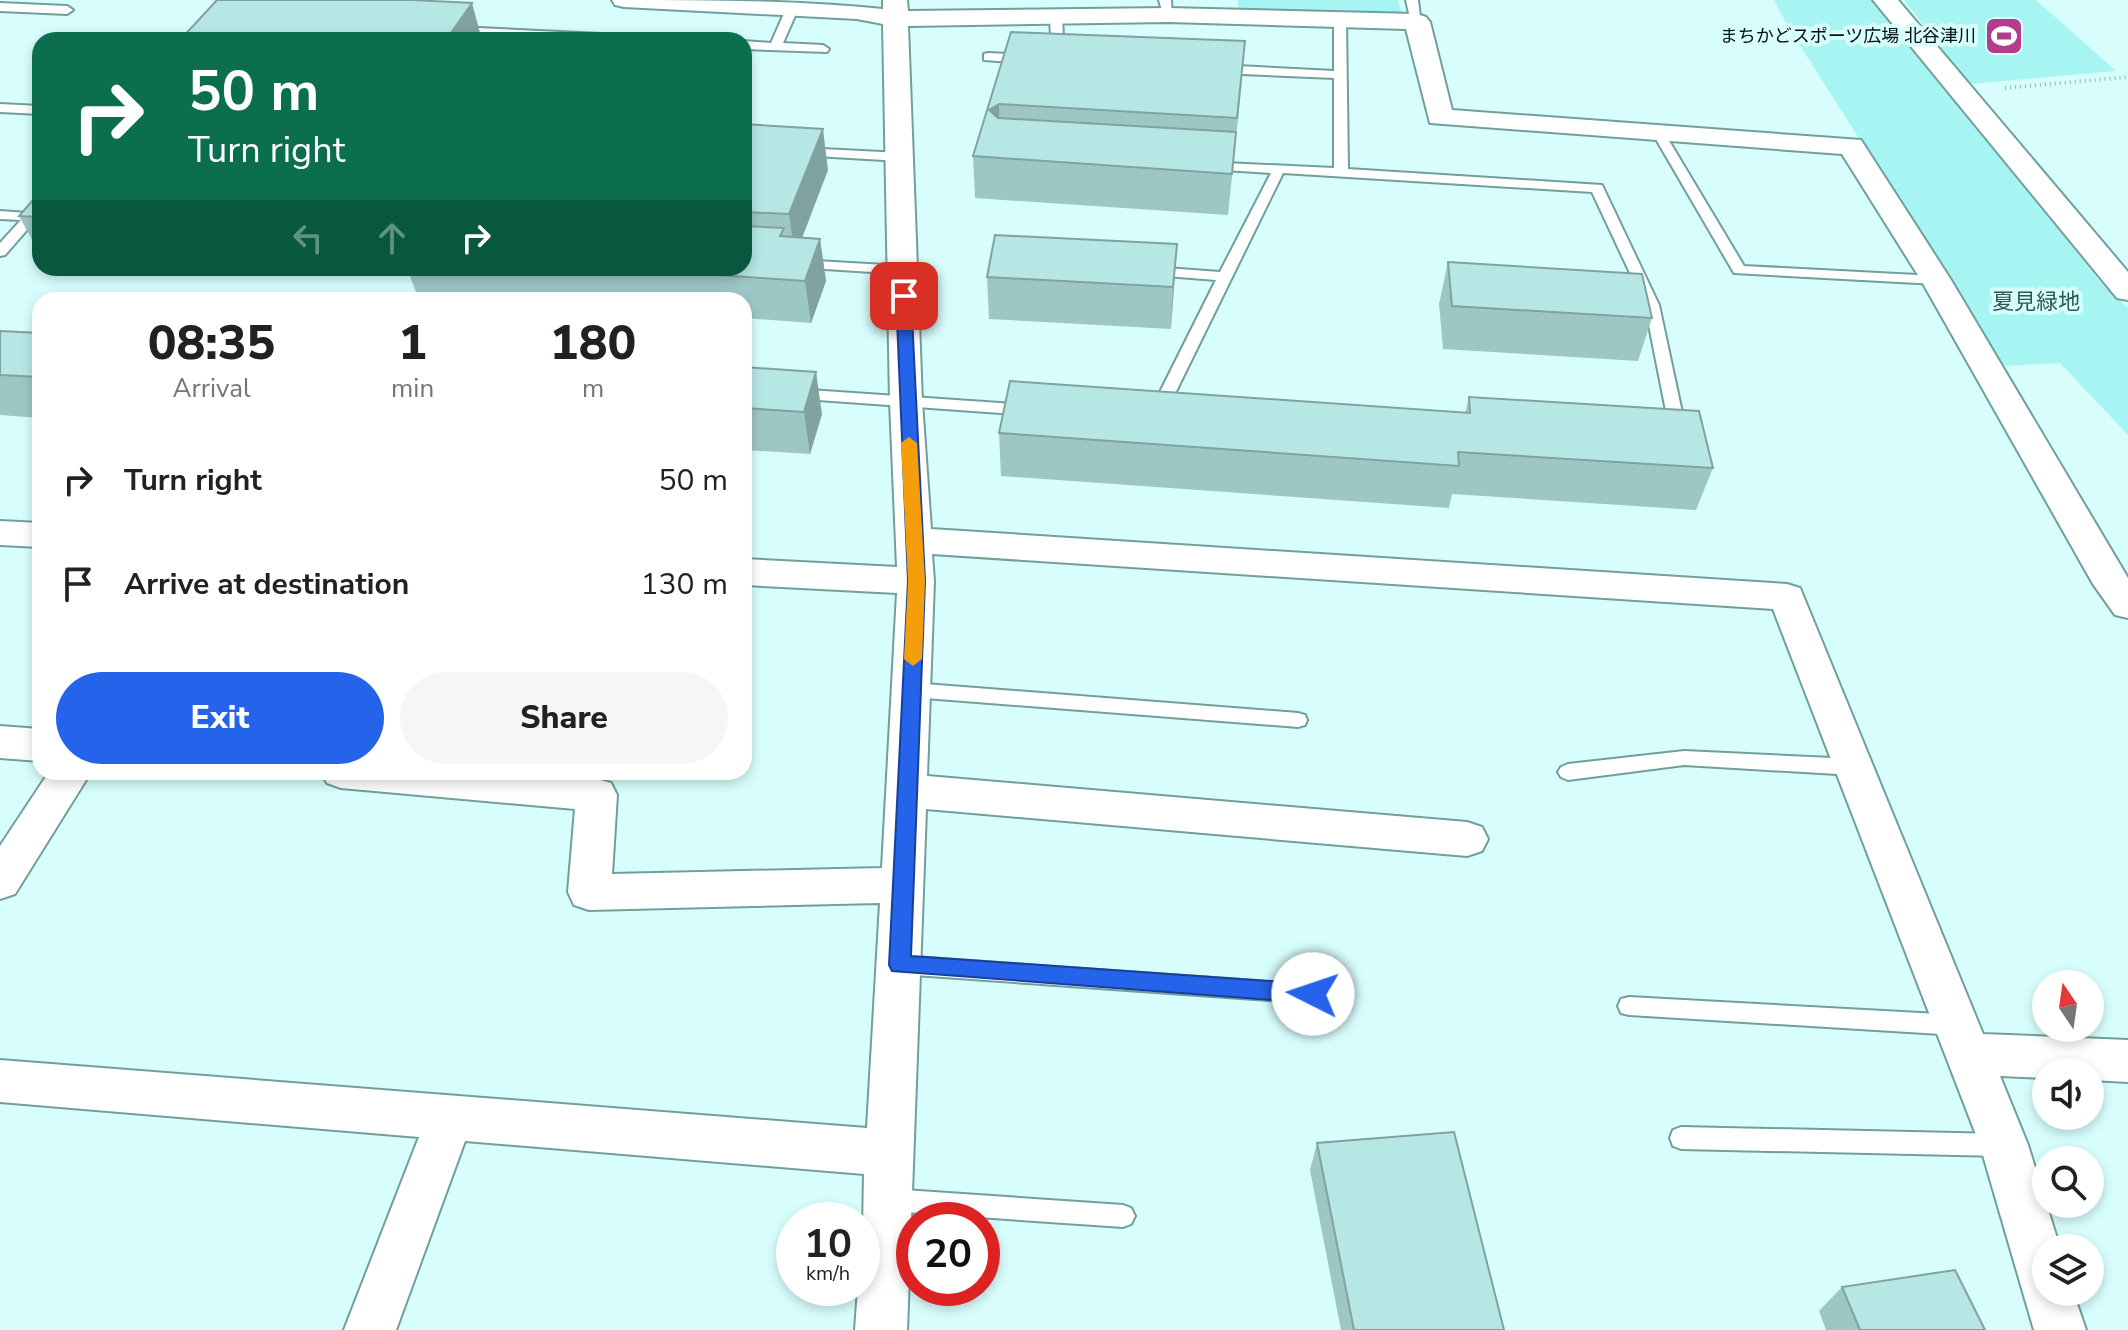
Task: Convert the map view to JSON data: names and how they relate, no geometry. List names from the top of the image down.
{
  "parks": ["夏見緑地"],
  "places": {
    "sports": ["まちかどスポーツ広場 北谷津川"]
  },
  "north": "top",
  "page": {
    "turn": ["50 m", "Turn right"],
    "eta": [
      "08:35",
      "Arrival",
      "1",
      "min",
      "180",
      "m"
    ],
    "list": [
      {
        "name": "Turn right",
        "value": "50 m"
      },
      {
        "name": "Arrive at destination",
        "value": "130 m"
      }
    ],
    "buttons": ["Exit", "Share"],
    "speed": "10 km/h",
    "limit": "20"
  }
}
